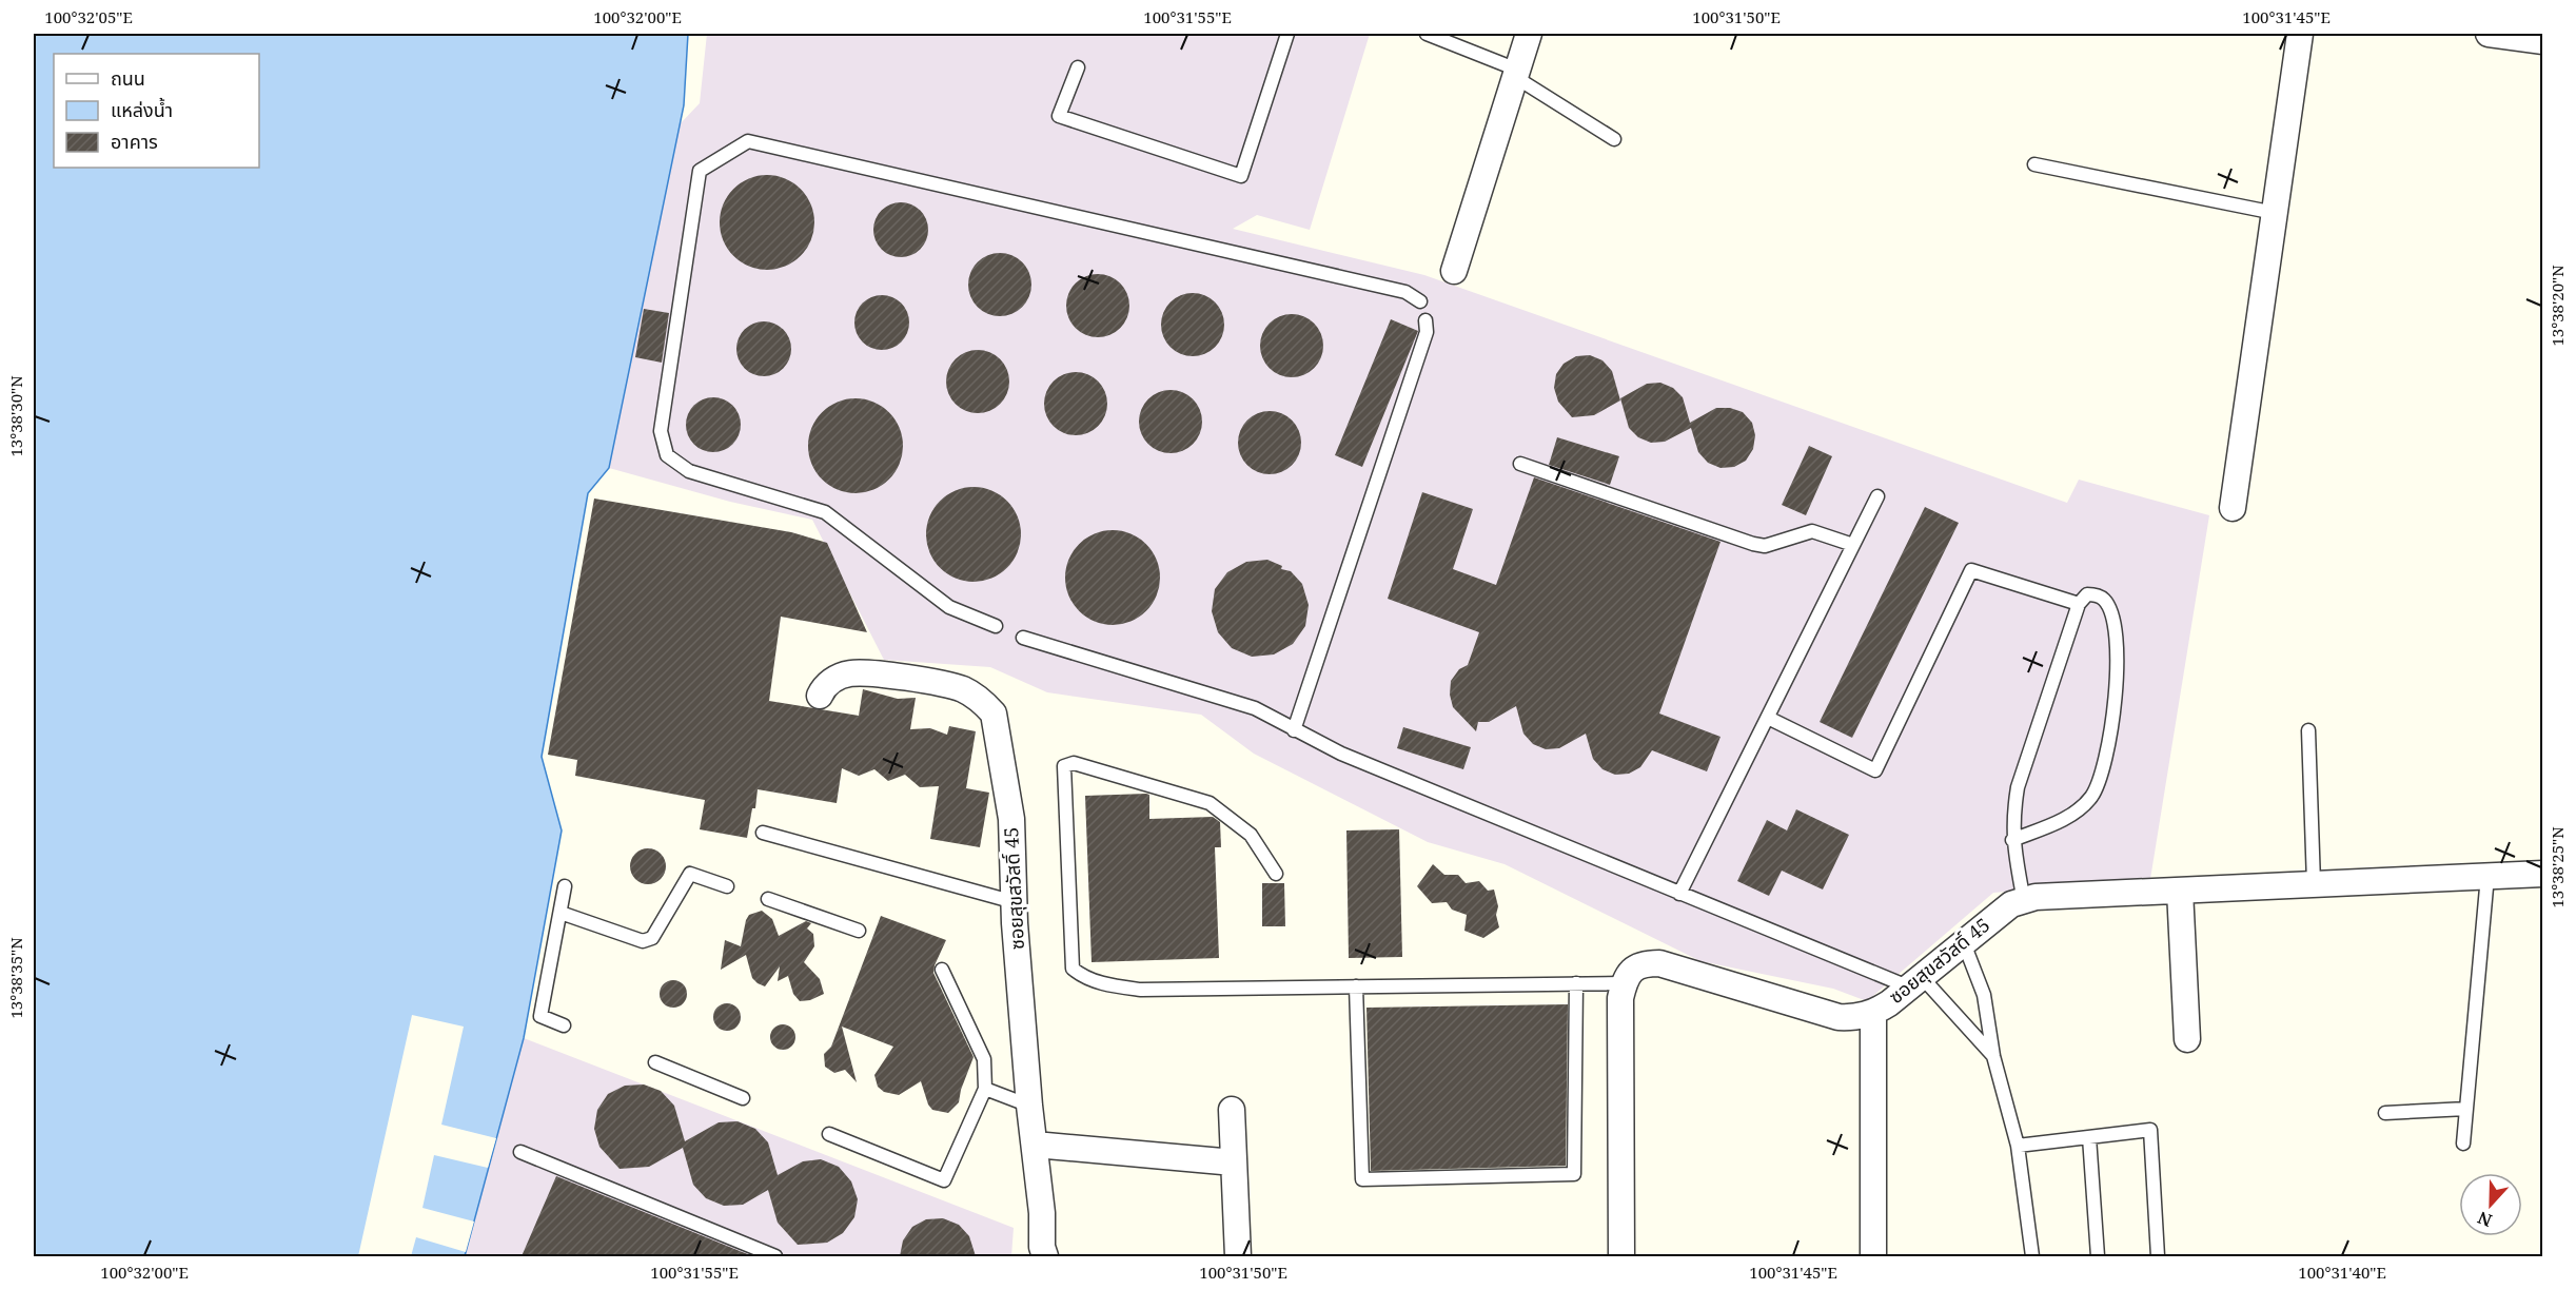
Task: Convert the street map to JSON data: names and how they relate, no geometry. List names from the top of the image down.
{
  "streets": {
    "street": ["ซอยสุขสวัสดิ์ 45"]
  },
  "legend": ["ถนน", "แหล่งน้ำ", "อาคาร"],
  "north": "bottom",
  "coordinates": [
    "100°32'05\"E",
    "100°32'00\"E",
    "100°31'55\"E",
    "100°31'50\"E",
    "100°31'45\"E",
    "13°38'20\"N",
    "13°38'30\"N",
    "13°38'25\"N",
    "13°38'35\"N",
    "100°31'40\"E"
  ]
}
